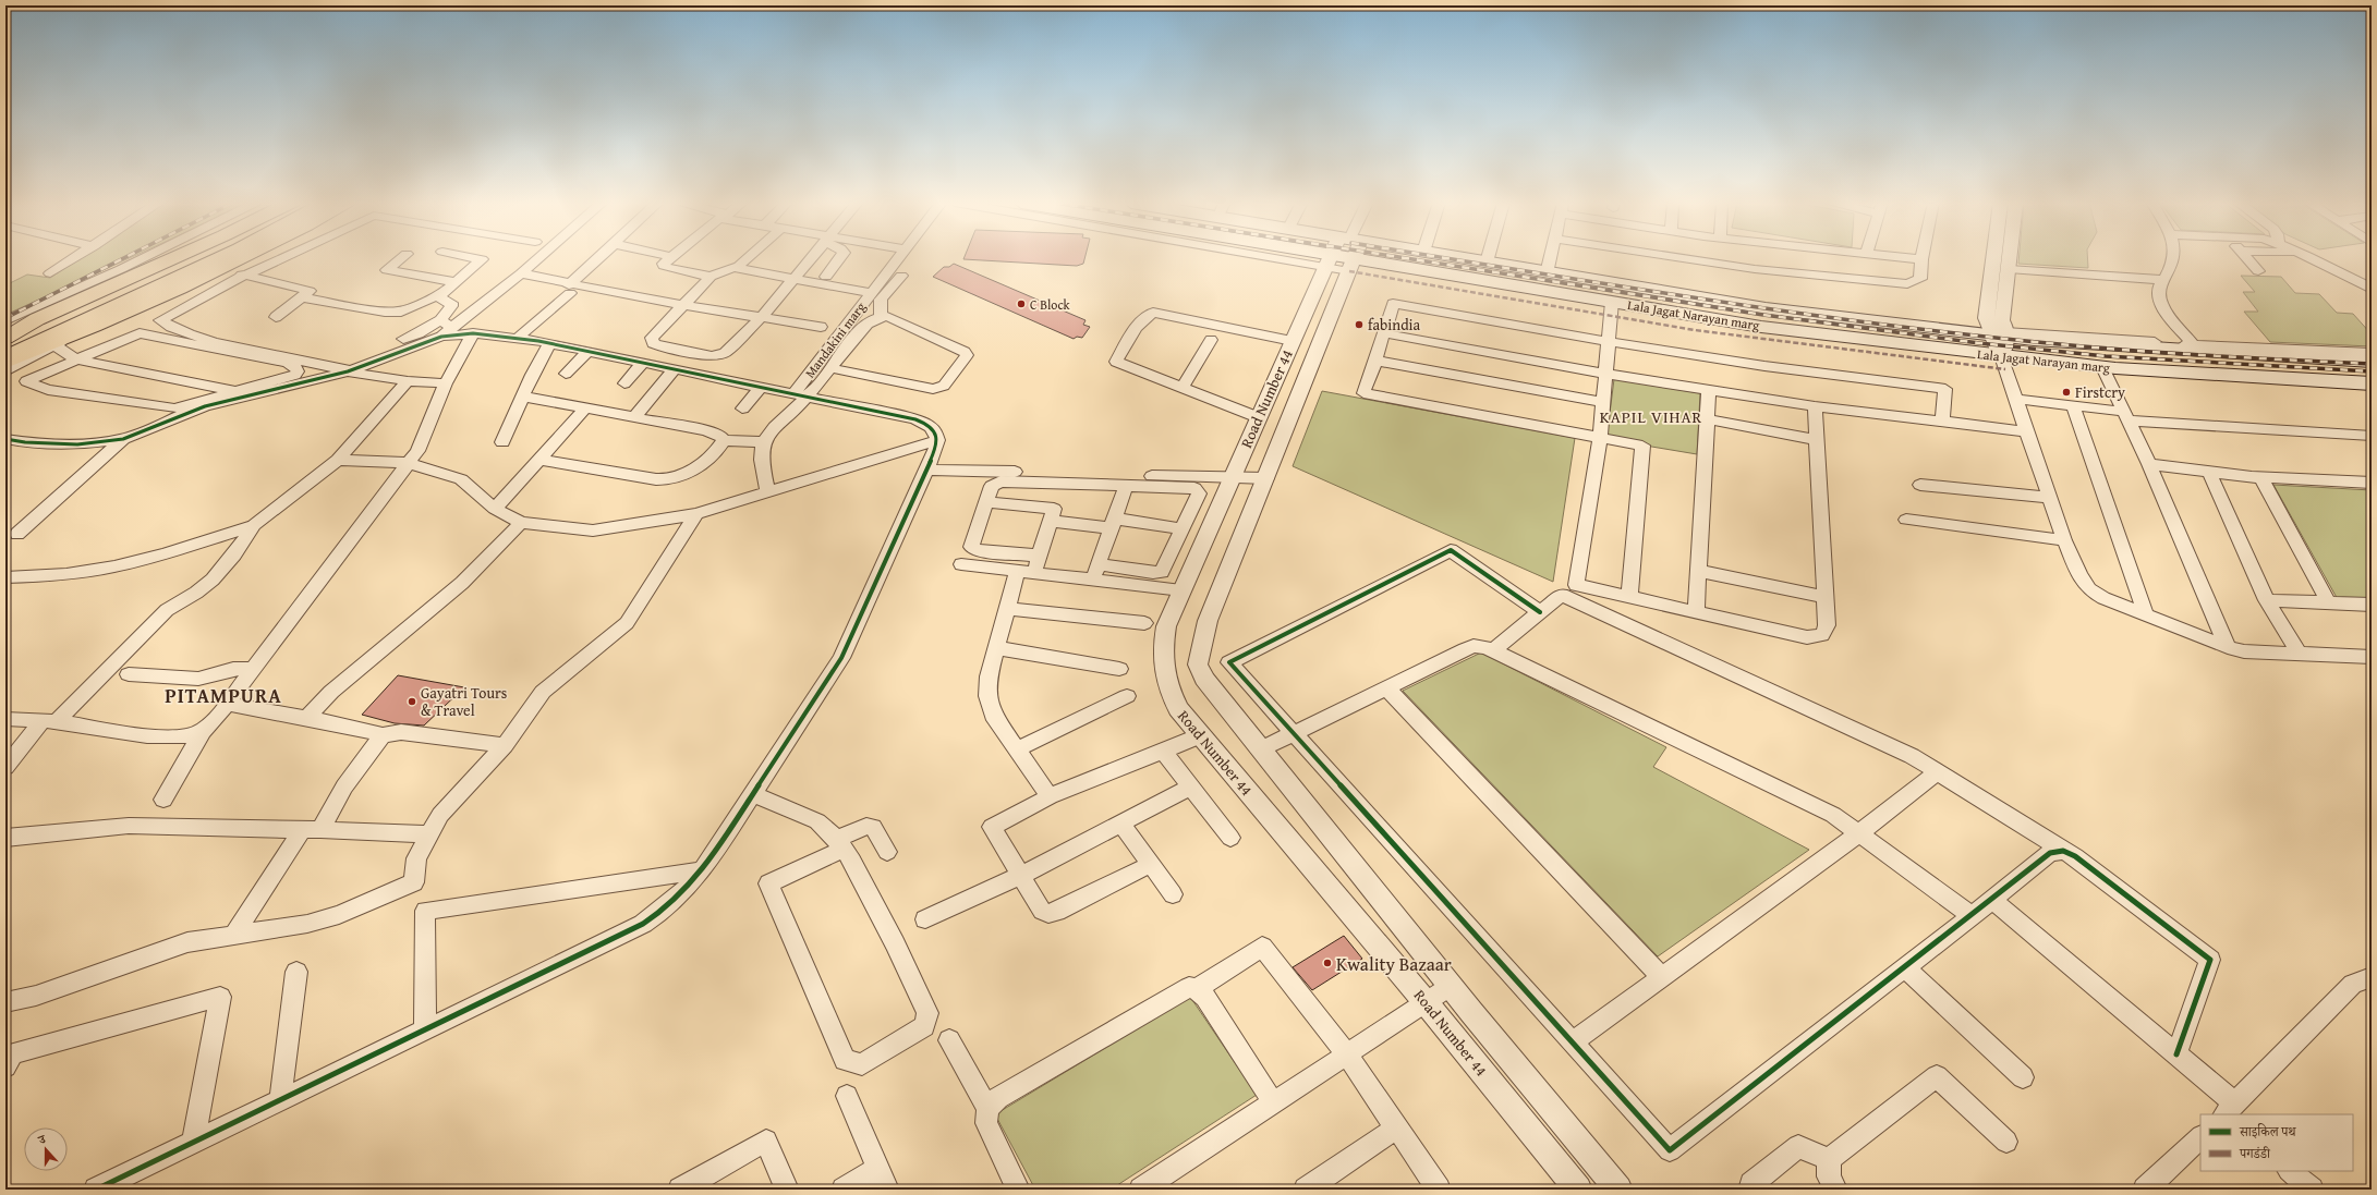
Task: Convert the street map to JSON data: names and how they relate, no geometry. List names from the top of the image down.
{
  "streets": {
    "main road": ["Lala Jagat Narayan marg"],
    "street": ["Mandakini marg", "Road Number 44"]
  },
  "districts": ["KAPIL VIHAR", "PITAMPURA"],
  "places": [
    "C Block",
    "fabindia",
    "Firstcry",
    "Gayatri Tours & Travel",
    "Kwality Bazaar"
  ],
  "legend": ["साइकिल पथ", "पगडंडी"],
  "north": "top"
}
